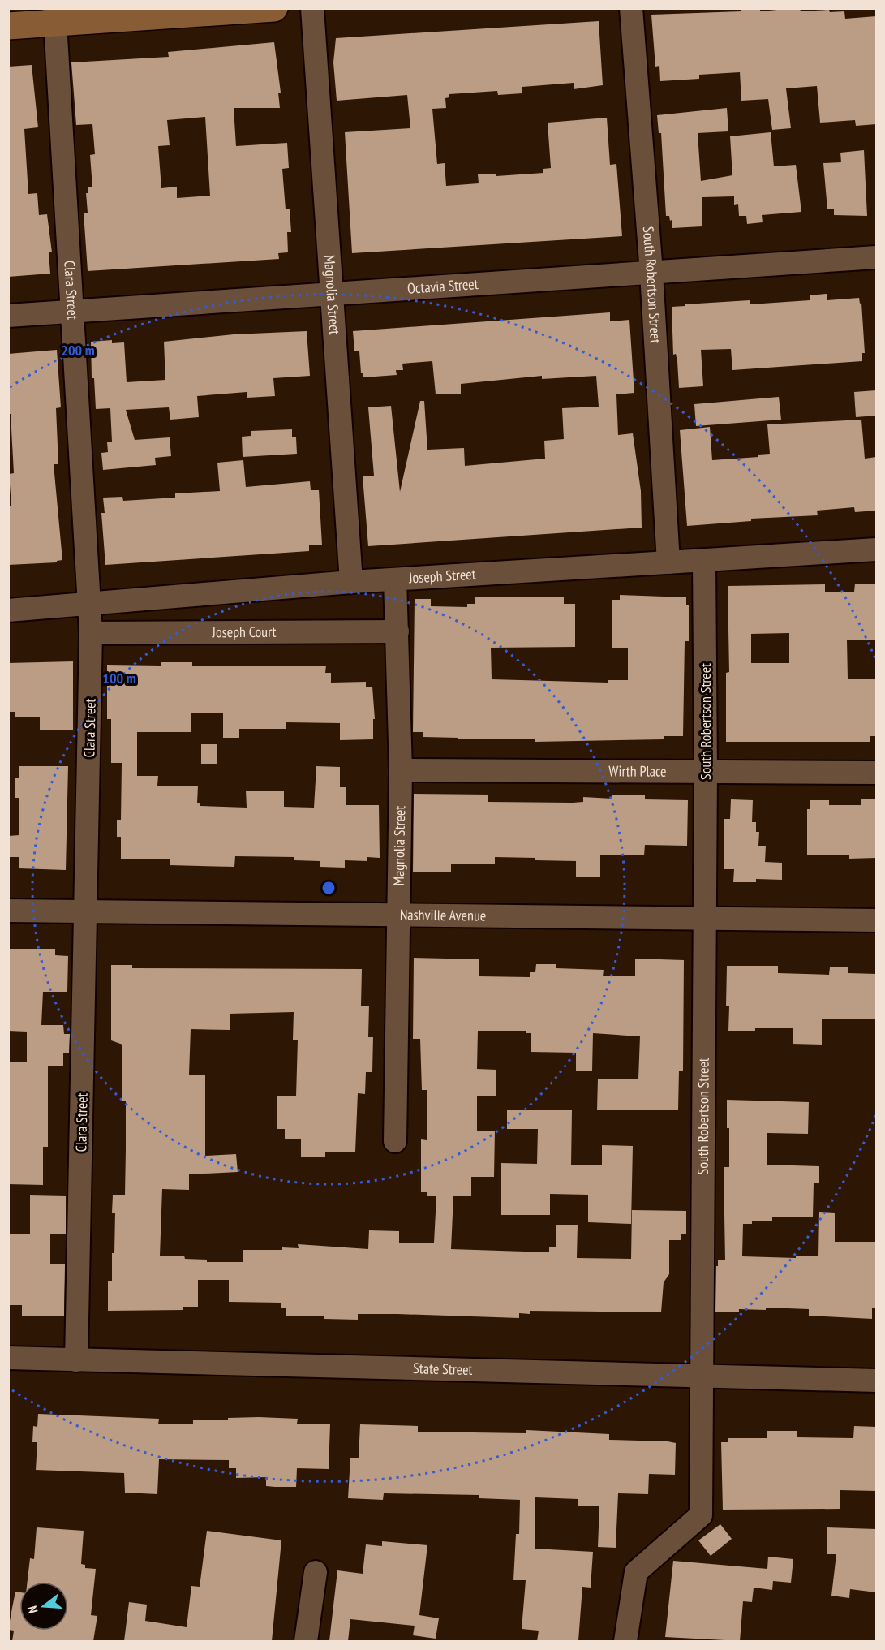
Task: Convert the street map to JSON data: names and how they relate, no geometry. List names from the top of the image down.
{
  "streets": {
    "street": [
      "South Robertson Street",
      "Octavia Street",
      "Clara Street",
      "Magnolia Street",
      "Joseph Street",
      "Joseph Court",
      "Wirth Place",
      "Nashville Avenue",
      "State Street"
    ]
  },
  "crossings": [
    ["South Robertson Street", "Octavia Street"],
    ["South Robertson Street", "Joseph Street"],
    ["South Robertson Street", "Wirth Place"],
    ["South Robertson Street", "Nashville Avenue"],
    ["South Robertson Street", "State Street"],
    ["Octavia Street", "Clara Street"],
    ["Octavia Street", "Magnolia Street"],
    ["Clara Street", "Joseph Street"],
    ["Clara Street", "Joseph Court"],
    ["Clara Street", "Nashville Avenue"],
    ["Clara Street", "State Street"],
    ["Magnolia Street", "Joseph Street"],
    ["Magnolia Street", "Joseph Court"],
    ["Magnolia Street", "Wirth Place"],
    ["Magnolia Street", "Nashville Avenue"]
  ],
  "north": "left",
  "rings": ["200 m", "100 m"]
}
